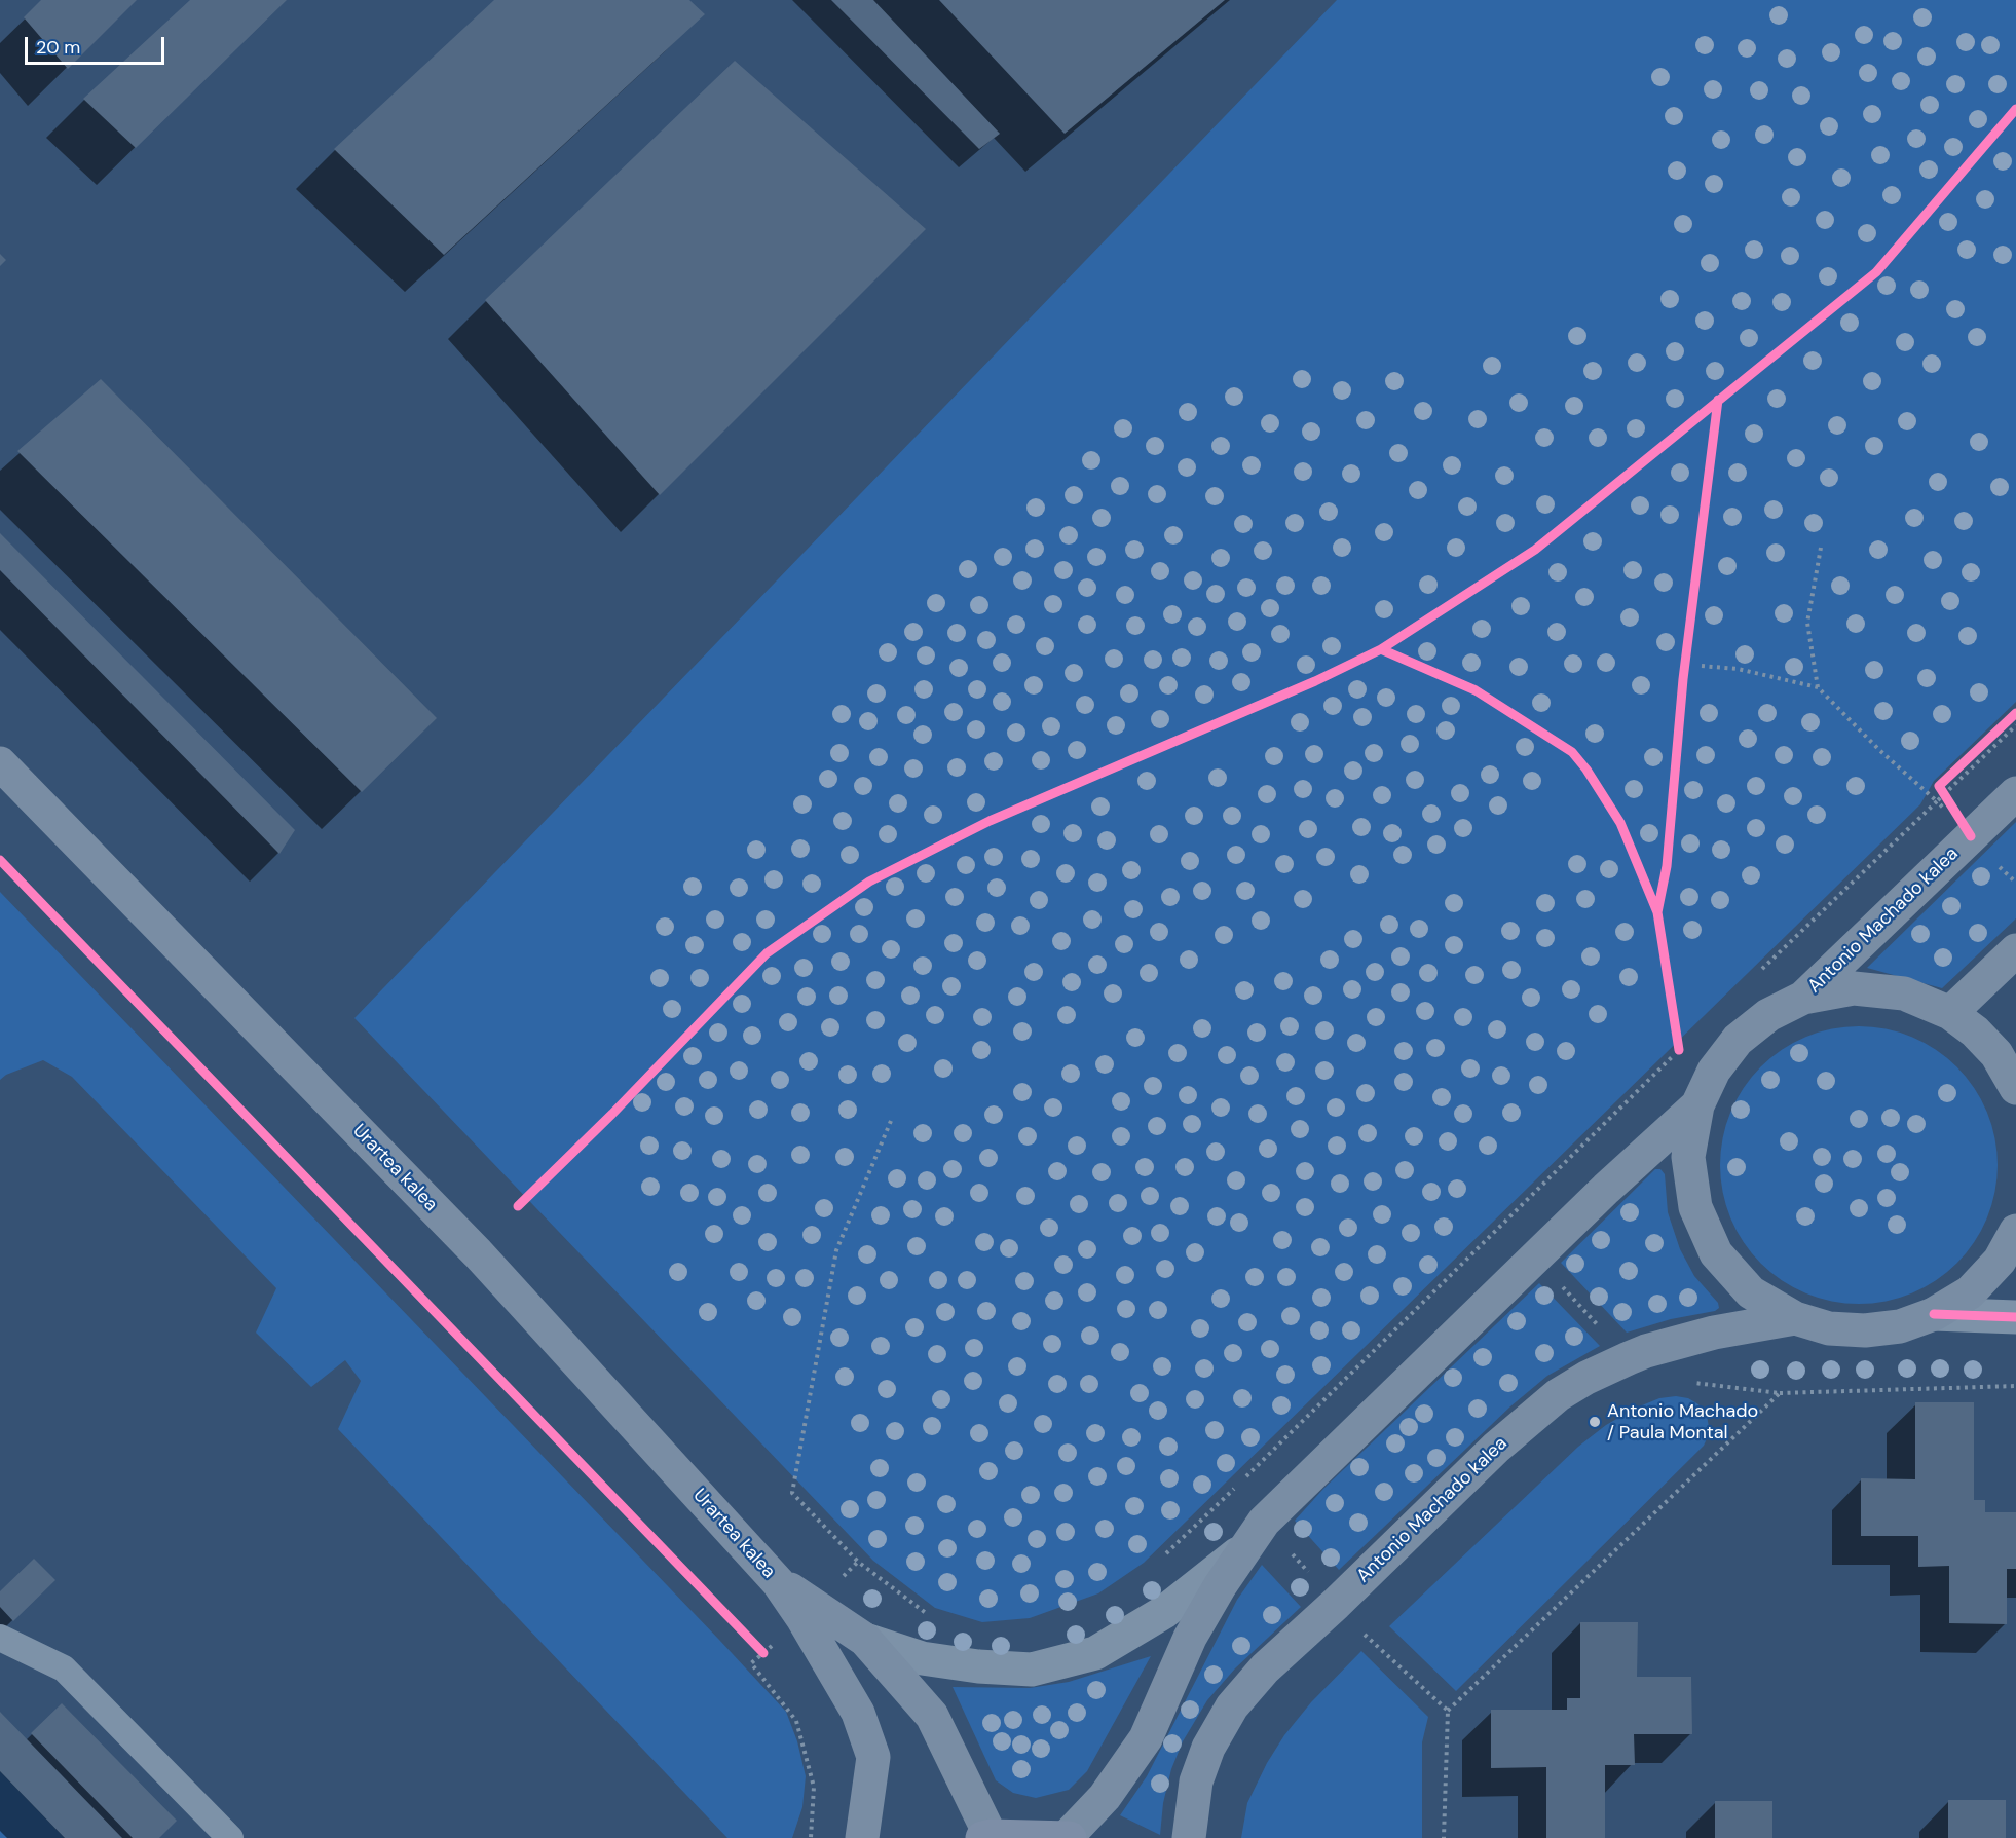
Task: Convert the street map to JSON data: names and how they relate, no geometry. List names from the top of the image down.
{
  "streets": {
    "main road": ["Antonio Machado kalea", "Urartea kalea"]
  },
  "places": ["Antonio Machado / Paula Montal"],
  "scale_bar": "20 m"
}
